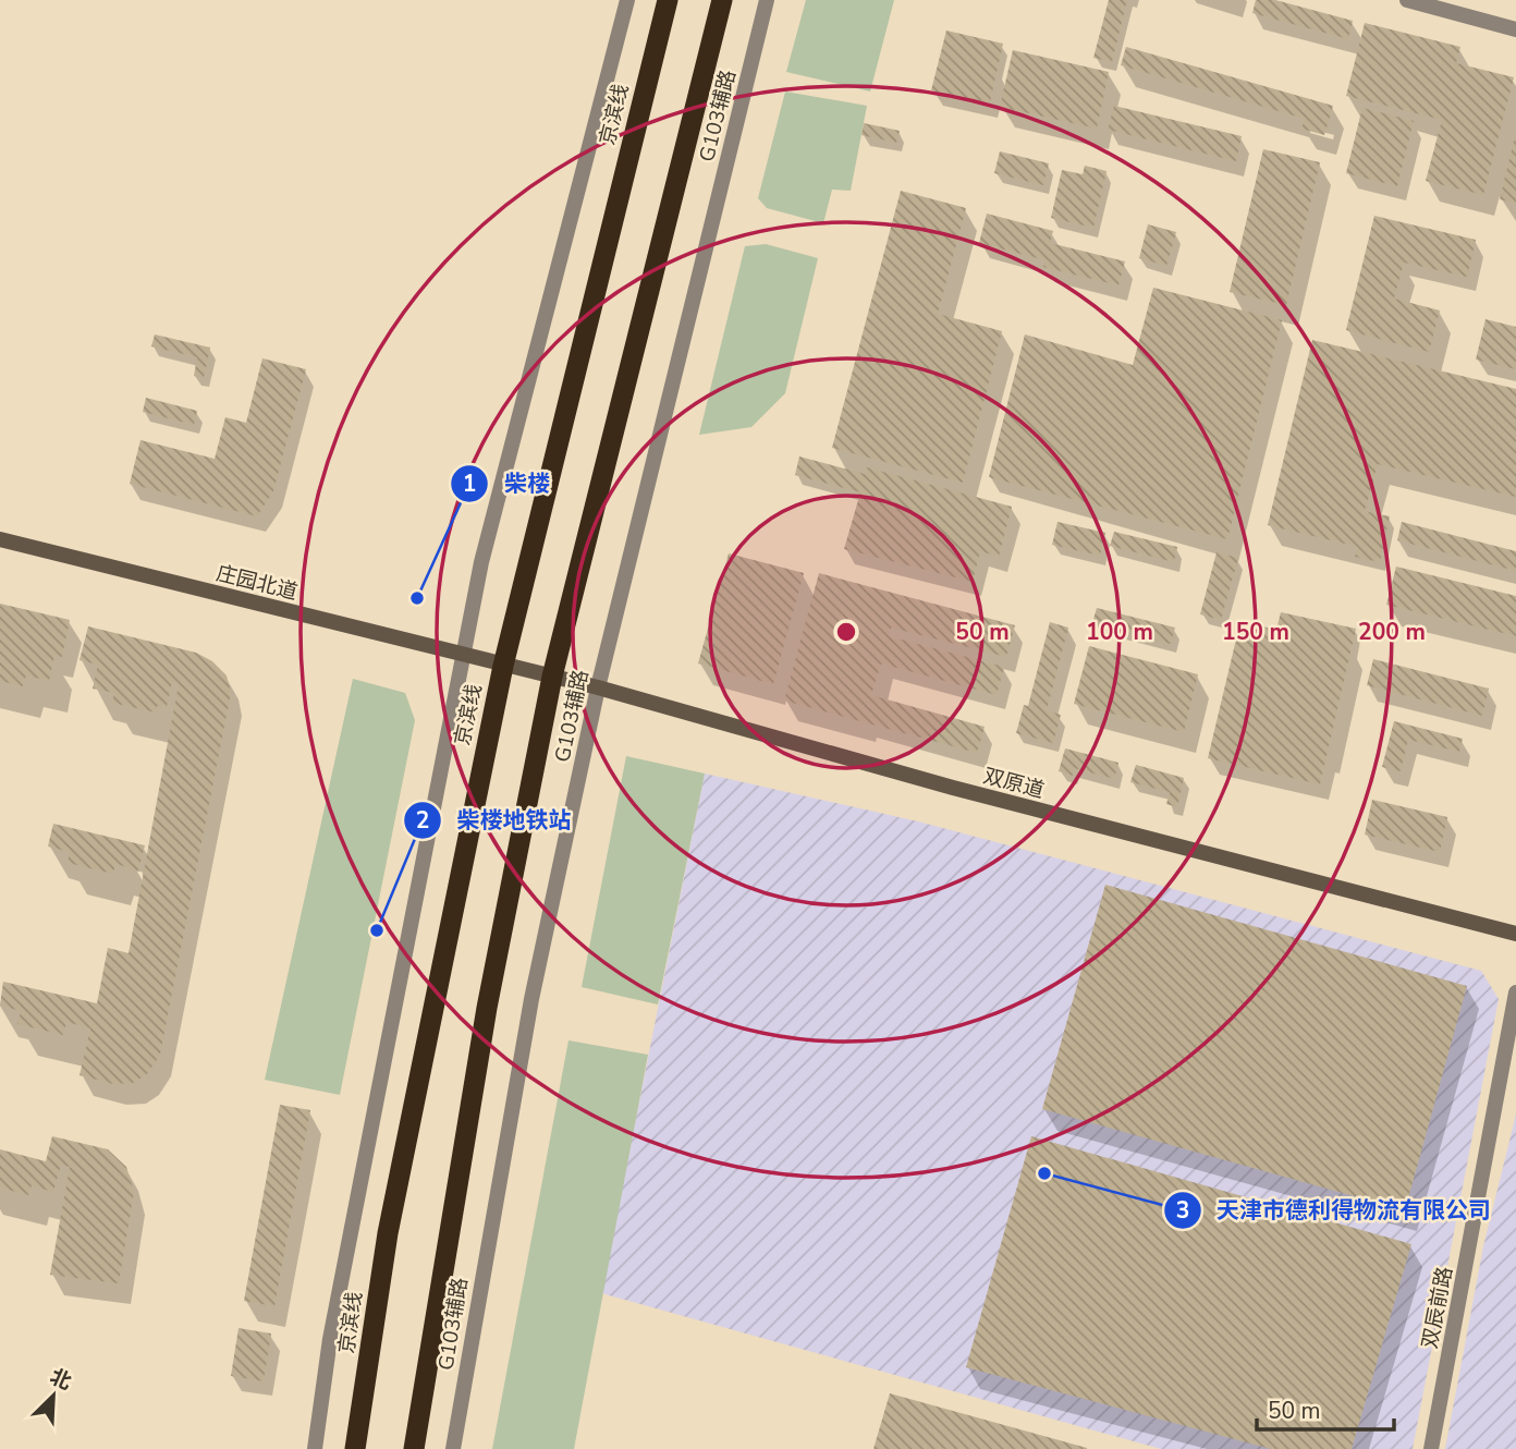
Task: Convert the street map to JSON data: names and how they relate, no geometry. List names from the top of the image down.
{
  "streets": {
    "highway": ["京滨线"],
    "main road": ["庄园北道", "双原道"],
    "street": ["G103辅路", "双辰前路"]
  },
  "crossings": [
    ["京滨线", "庄园北道"],
    ["京滨线", "双原道"],
    ["G103辅路", "双原道"],
    ["庄园北道", "双原道"]
  ],
  "places": ["柴楼", "柴楼地铁站", "天津市德利得物流有限公司"],
  "scale_bar": "50 m",
  "north": "top right",
  "rings": [
    "50 m",
    "100 m",
    "150 m",
    "200 m"
  ]
}
